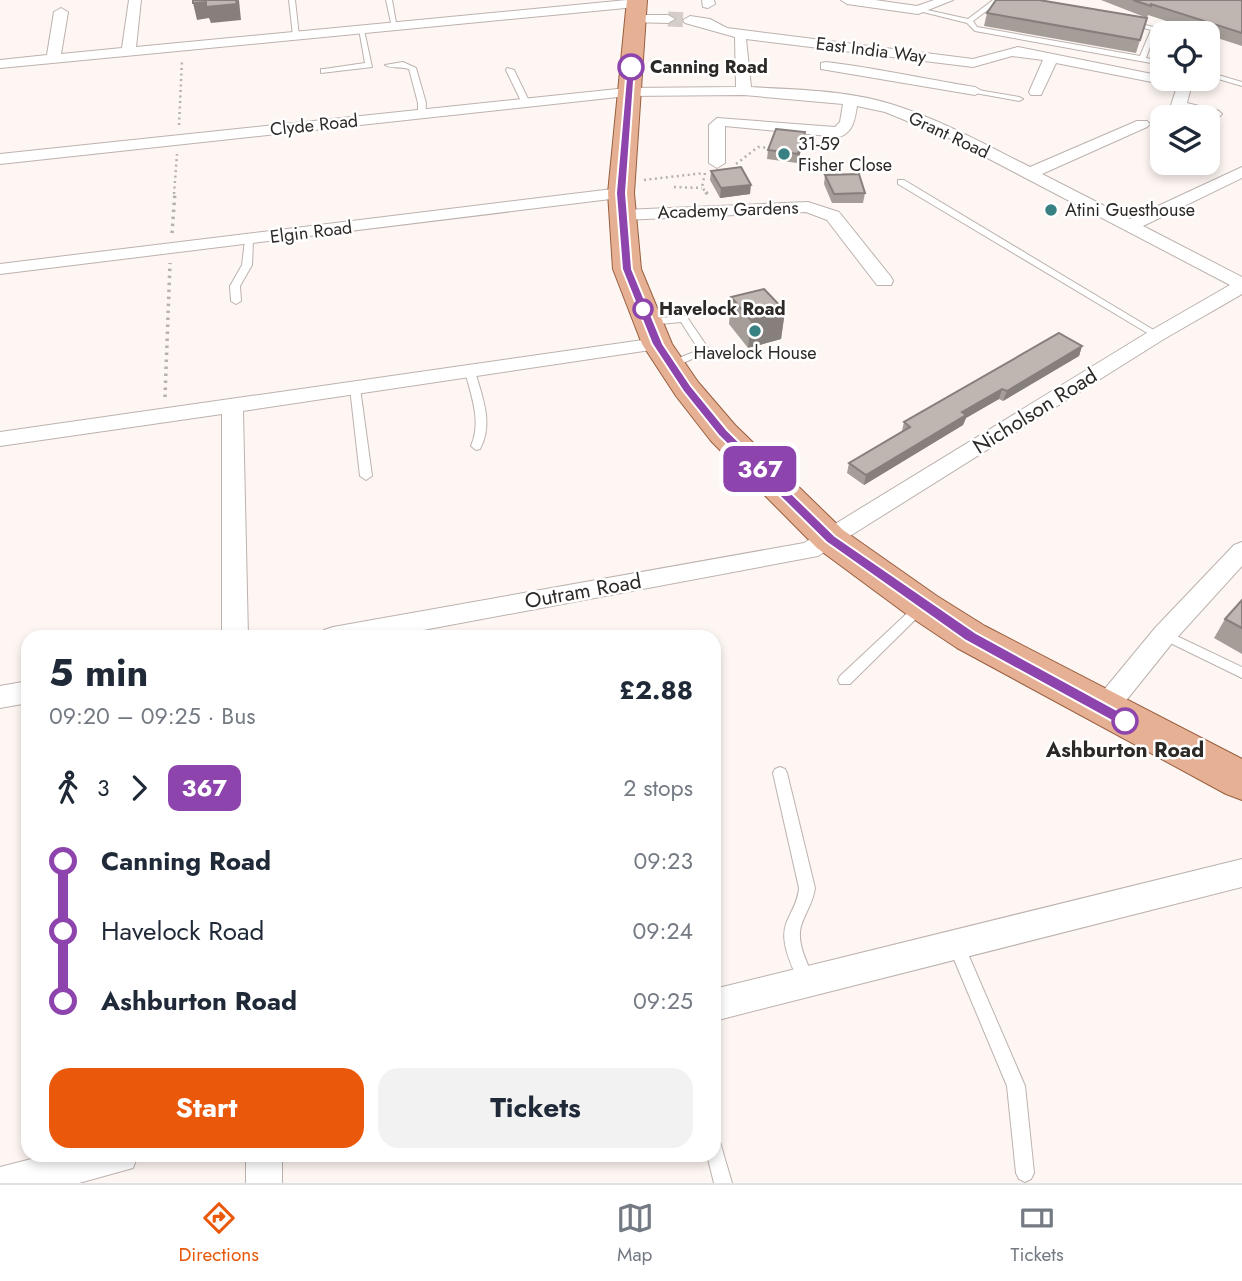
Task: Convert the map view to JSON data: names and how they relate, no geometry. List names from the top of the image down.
{
  "streets": {
    "street": [
      "East India Way",
      "Clyde Road",
      "Grant Road",
      "Academy Gardens",
      "Elgin Road",
      "Nicholson Road",
      "Outram Road"
    ]
  },
  "crossings": [
    ["Clyde Road", "Grant Road"],
    ["Grant Road", "Nicholson Road"],
    ["Academy Gardens", "Elgin Road"],
    ["Nicholson Road", "Outram Road"]
  ],
  "places": [
    "Canning Road",
    "31-59 Fisher Close",
    "Atini Guesthouse",
    "Havelock Road",
    "Havelock House",
    "Ashburton Road"
  ],
  "lines": ["bus line 367"],
  "page": {
    "on_map": "367",
    "heading": ["5 min", "09:20 – 09:25 · Bus", "£2.88"],
    "legs": ["3", "367", "2 stops"],
    "list": [
      {
        "name": "Canning Road",
        "value": "09:23"
      },
      {
        "name": "Havelock Road",
        "value": "09:24"
      },
      {
        "name": "Ashburton Road",
        "value": "09:25"
      }
    ],
    "buttons": ["Start", "Tickets"],
    "tabs": ["Directions", "Map", "Tickets"]
  }
}
